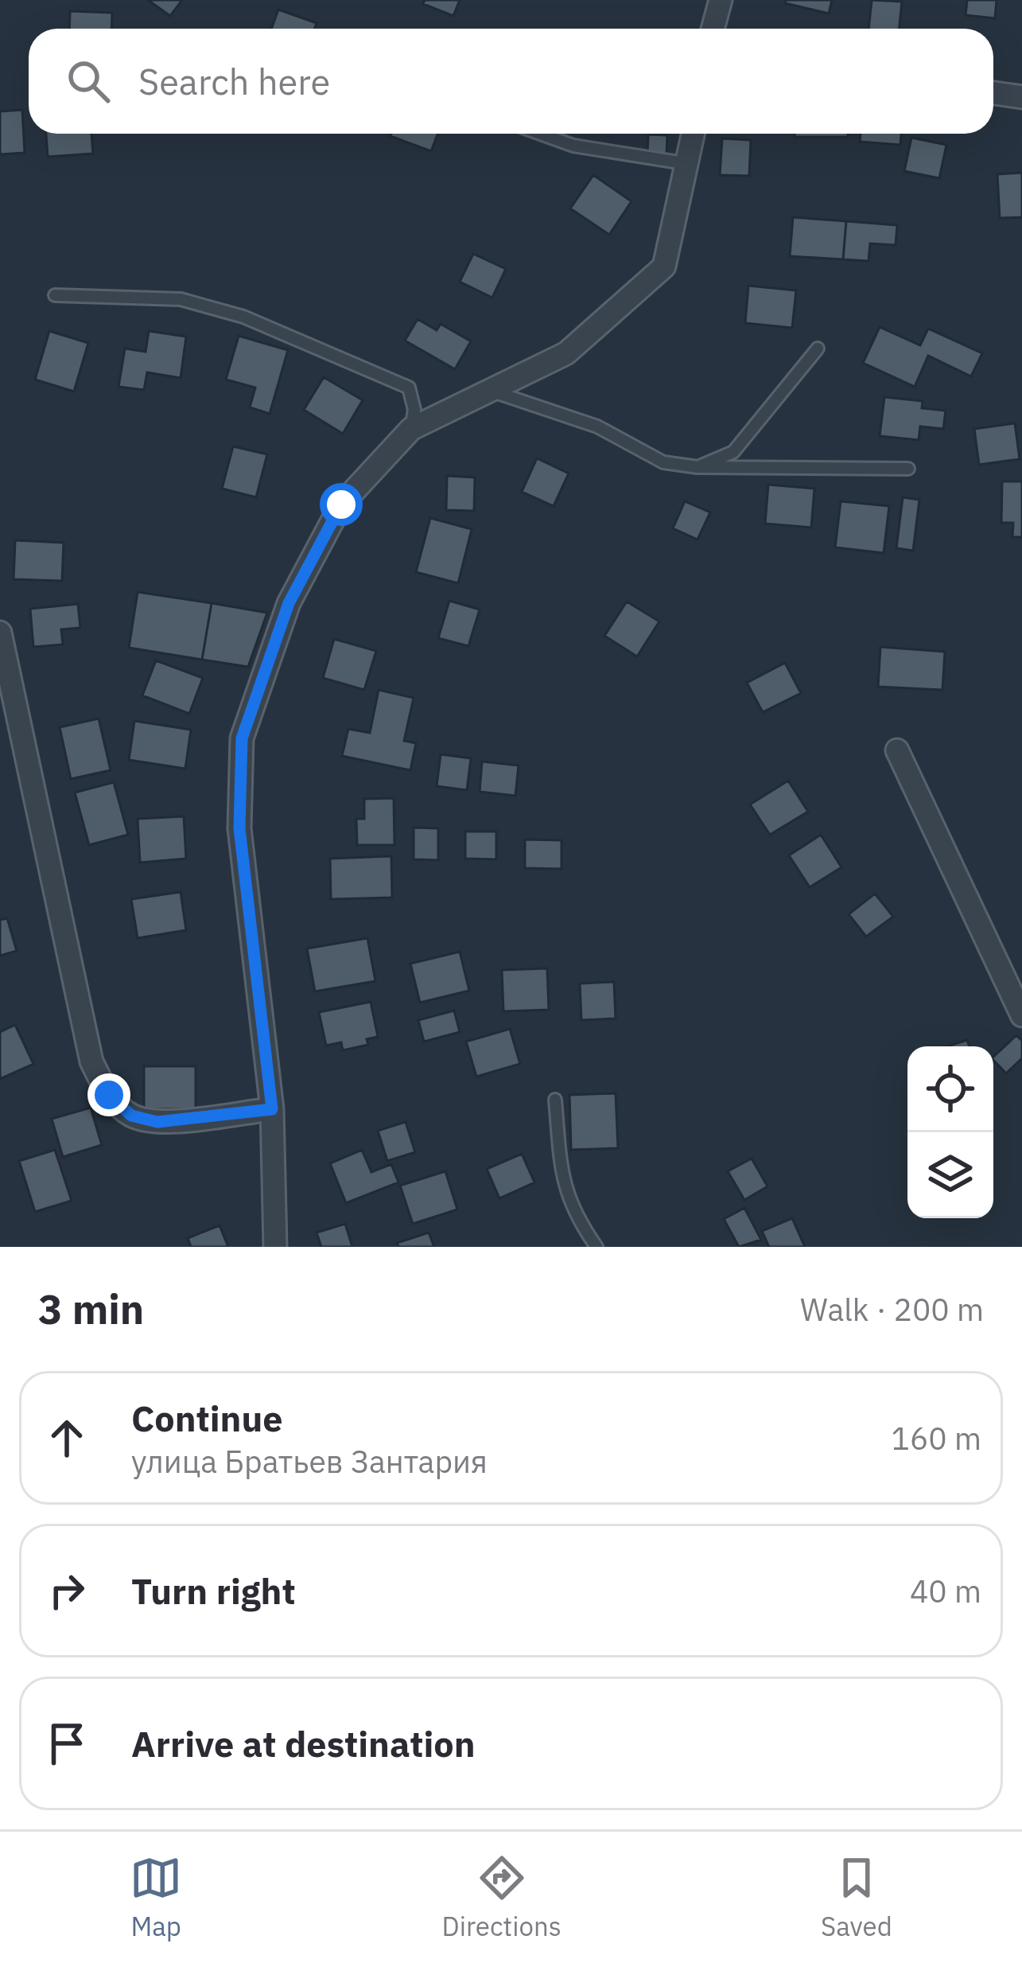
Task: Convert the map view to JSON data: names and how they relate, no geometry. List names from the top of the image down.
{
  "page": {
    "search": "Search here",
    "heading": ["3 min", "Walk · 200 m"],
    "list": [
      ["Continue", "улица Братьев Зантария", "160 m"],
      ["Turn right", "40 m"],
      "Arrive at destination"
    ],
    "nav": ["Map", "Directions", "Saved"]
  }
}
